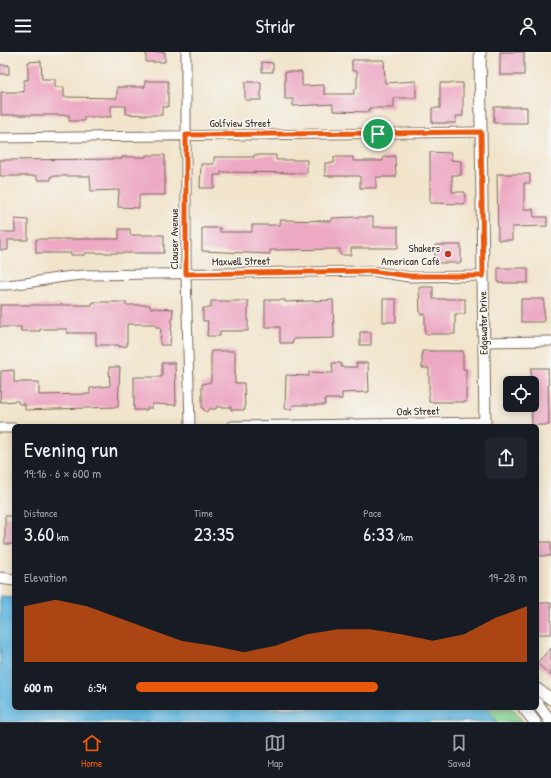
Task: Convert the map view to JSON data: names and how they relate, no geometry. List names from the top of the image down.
{
  "streets": {
    "street": [
      "Golfview Street",
      "Clouser Avenue",
      "Maxwell Street",
      "Edgewater Drive",
      "Oak Street"
    ]
  },
  "crossings": [
    ["Golfview Street", "Clouser Avenue"],
    ["Golfview Street", "Edgewater Drive"],
    ["Clouser Avenue", "Maxwell Street"],
    ["Maxwell Street", "Edgewater Drive"],
    ["Edgewater Drive", "Oak Street"]
  ],
  "places": ["Shakers American Café"],
  "page": {
    "header": "Stridr",
    "heading": ["Evening run", "19:16 · 6 × 600 m"],
    "stats": [
      ["Distance", "3.60 km"],
      ["Time", "23:35"],
      ["Pace", "6:33 /km"]
    ],
    "chart": ["Elevation", "19–28 m"],
    "list": [
      {
        "name": "600 m",
        "note": "6:54"
      }
    ],
    "tabs": ["Home", "Map", "Saved"]
  }
}
